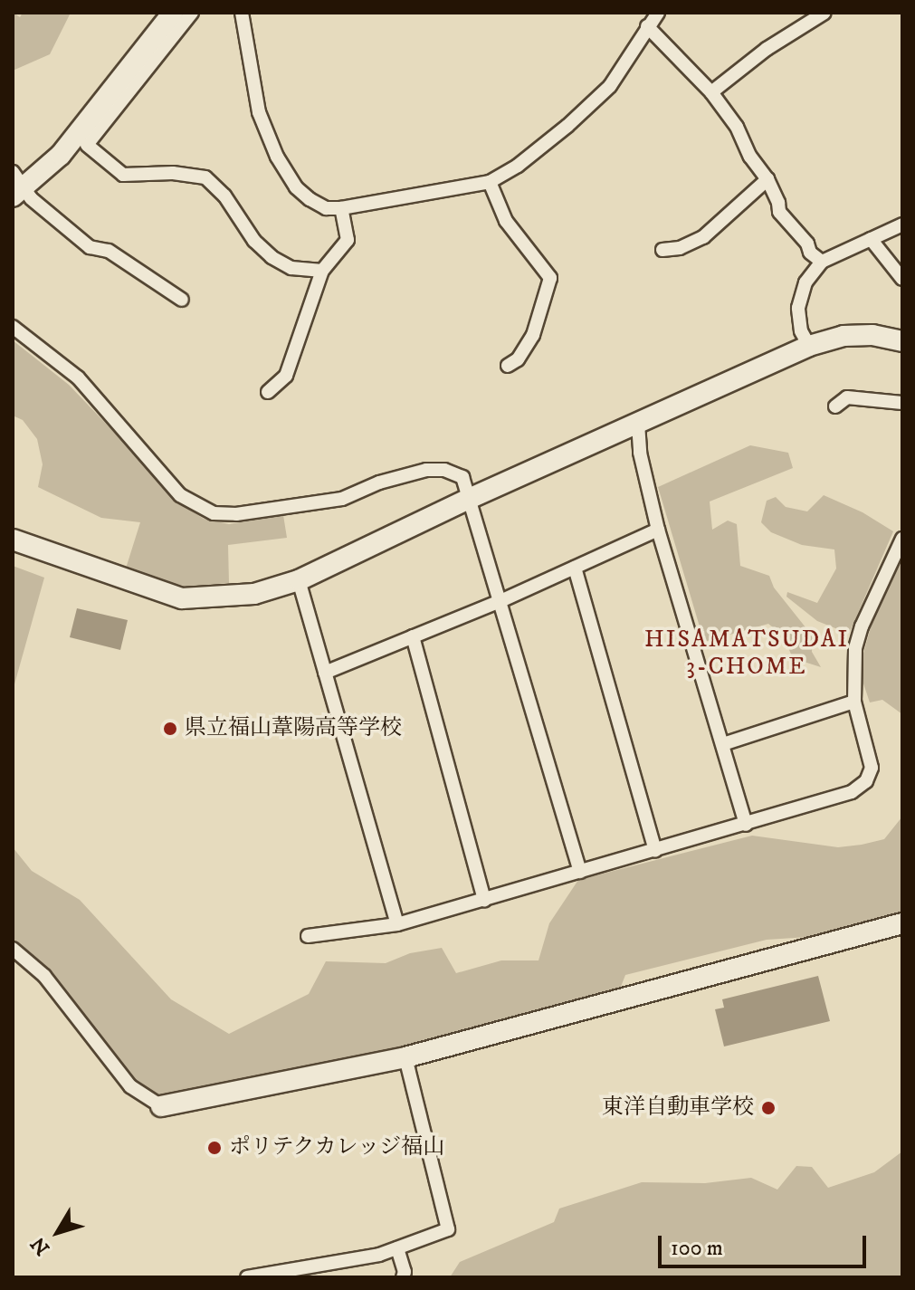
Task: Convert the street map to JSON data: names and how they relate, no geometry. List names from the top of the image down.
{
  "districts": ["HISAMATSUDAI 3-CHOME"],
  "places": ["県立福山葦陽高等学校", "東洋自動車学校", "ポリテクカレッジ福山"],
  "scale_bar": "100 m",
  "north": "bottom left"
}
